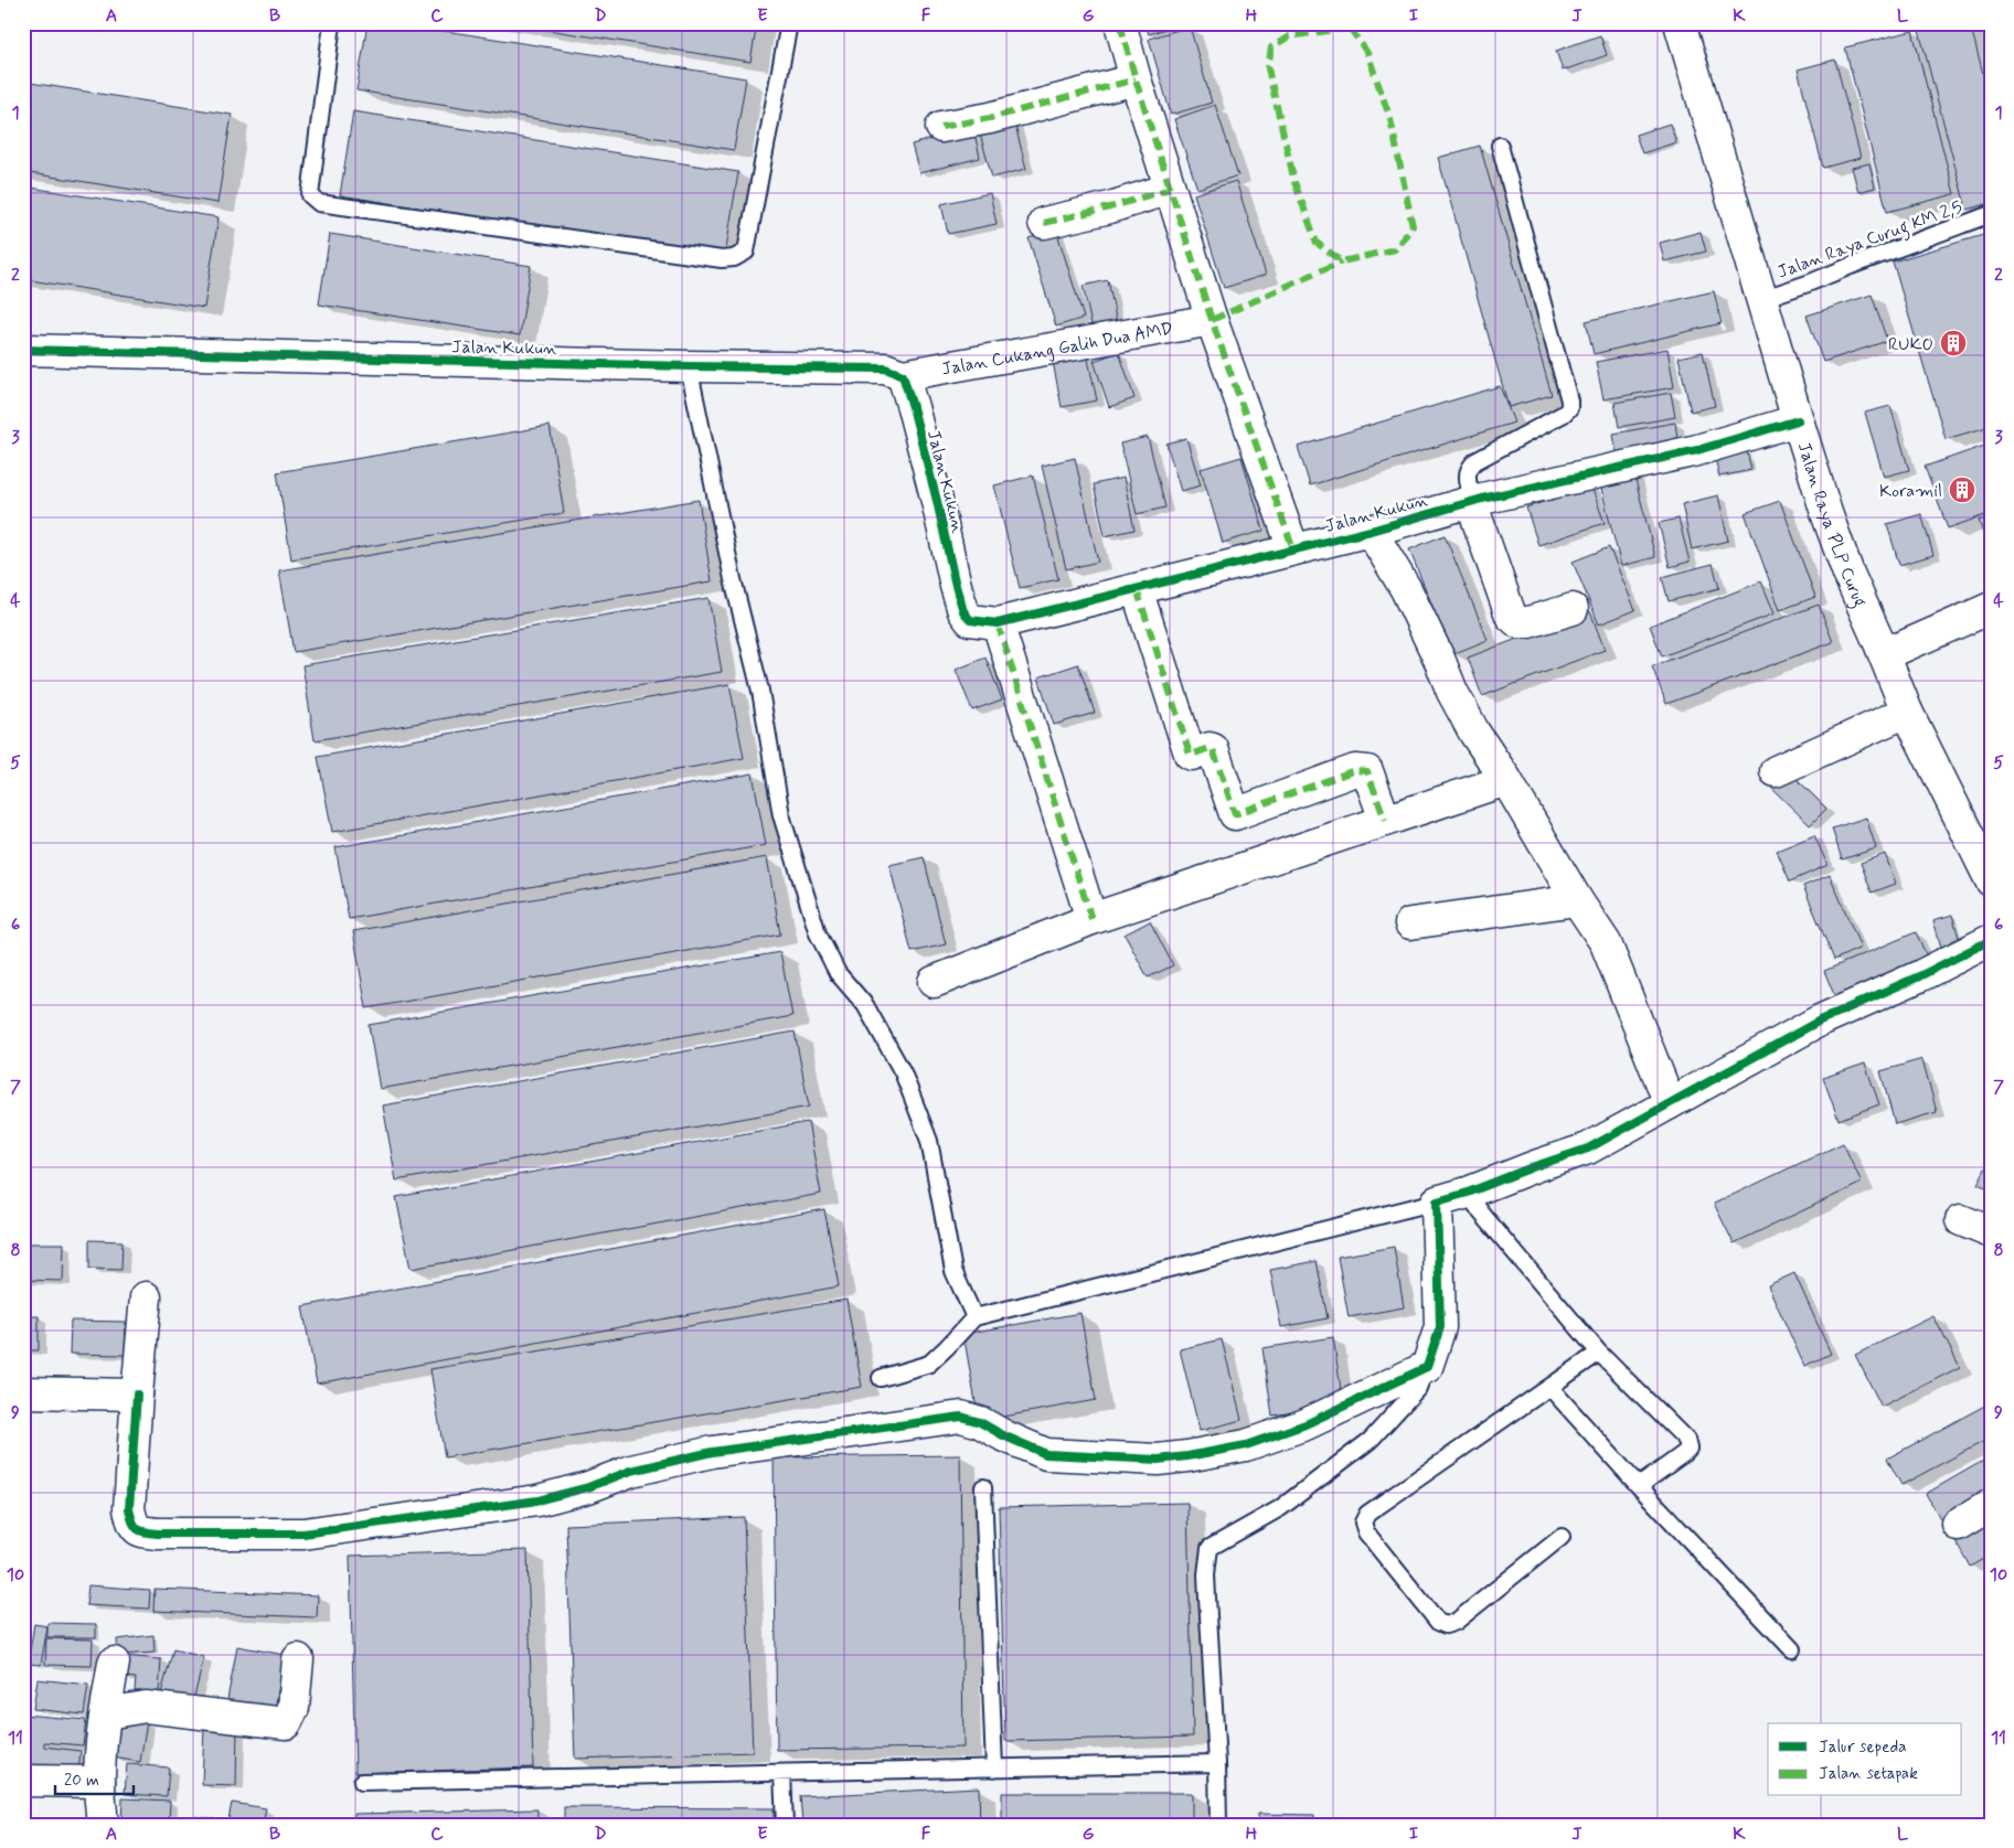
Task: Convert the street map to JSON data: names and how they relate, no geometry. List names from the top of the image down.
{
  "streets": {
    "street": ["Jalan Kukun", "Jalan Cukang Galih Dua AMD", "Jalan Raya PLP Curug"],
    "lane": ["Jalan Raya Curug KM 2,5"]
  },
  "crossings": [
    ["Jalan Raya Curug KM 2,5", "Jalan Raya PLP Curug"],
    ["Jalan Kukun", "Jalan Cukang Galih Dua AMD"],
    ["Jalan Kukun", "Jalan Raya PLP Curug"]
  ],
  "places": {
    "building": ["RUKO", "Koramil"]
  },
  "legend": ["Jalur sepeda", "Jalan setapak"],
  "scale_bar": "20 m",
  "grid": {
    "columns": [
      "A",
      "B",
      "C",
      "D",
      "E",
      "F",
      "G",
      "H",
      "I",
      "J",
      "K",
      "L"
    ],
    "rows": [
      "1",
      "2",
      "3",
      "4",
      "5",
      "6",
      "7",
      "8",
      "9",
      "10",
      "11"
    ]
  }
}
